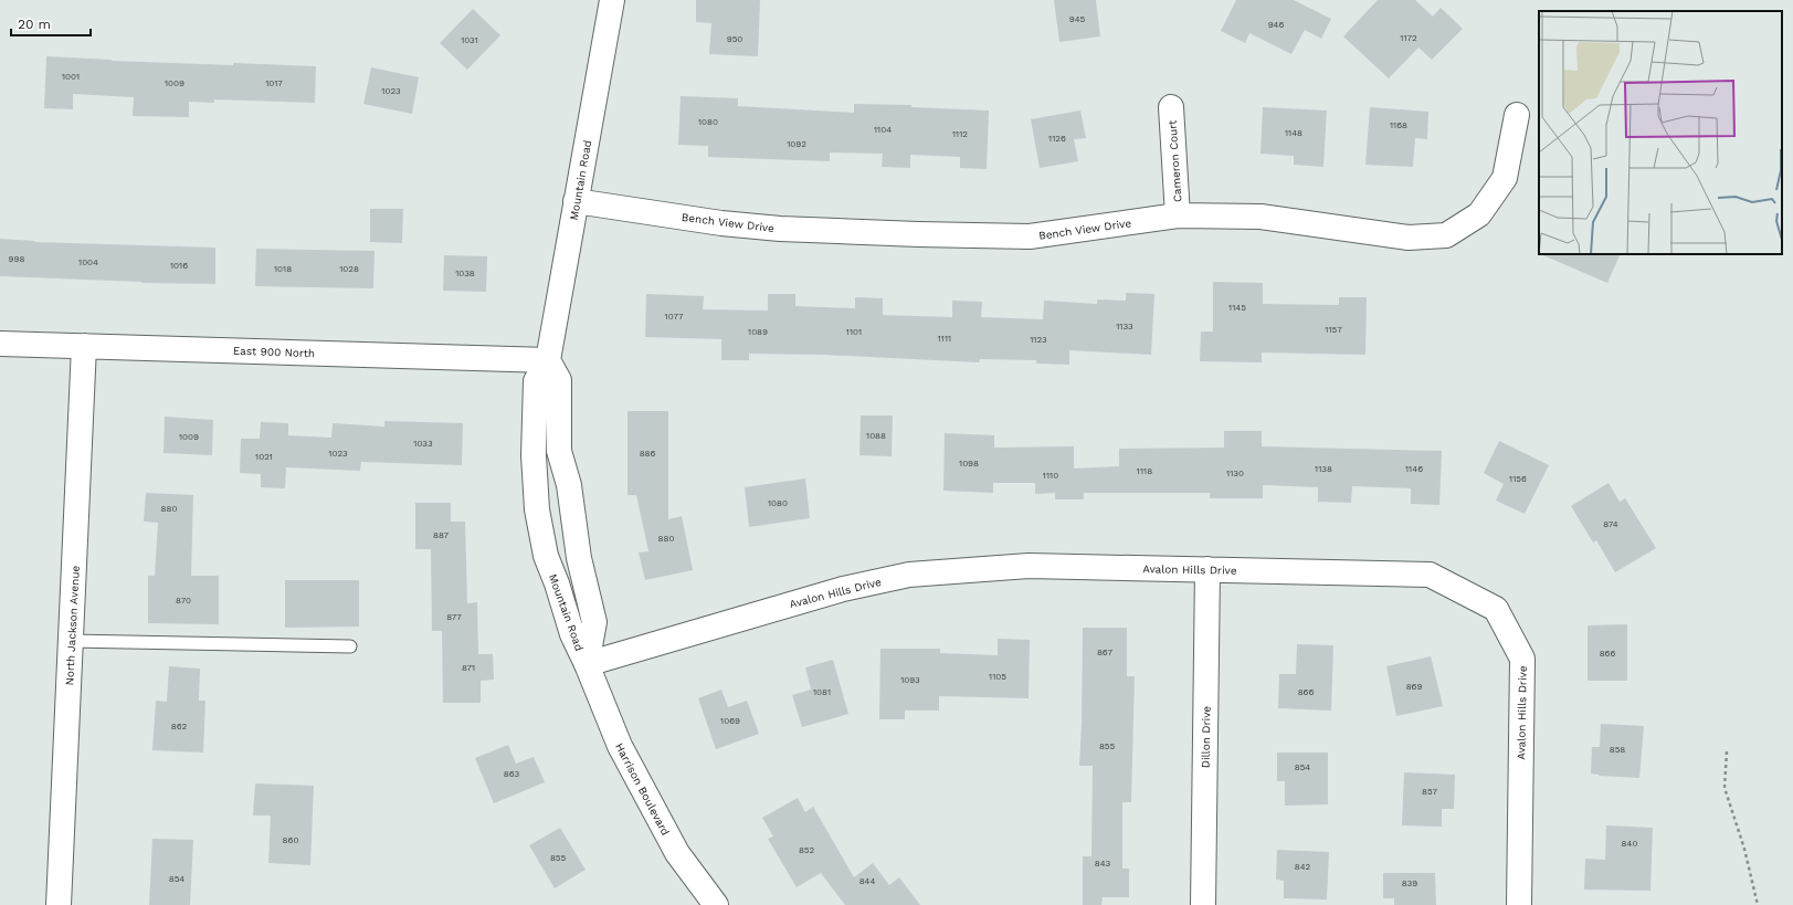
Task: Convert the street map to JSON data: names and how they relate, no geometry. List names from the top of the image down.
{
  "streets": {
    "street": [
      "Cameron Court",
      "Mountain Road",
      "Bench View Drive",
      "East 900 North",
      "Avalon Hills Drive",
      "North Jackson Avenue",
      "Dillon Drive",
      "Harrison Boulevard"
    ]
  },
  "crossings": [
    ["Cameron Court", "Bench View Drive"],
    ["Mountain Road", "Bench View Drive"],
    ["Mountain Road", "East 900 North"],
    ["Mountain Road", "Avalon Hills Drive"],
    ["Mountain Road", "Harrison Boulevard"],
    ["East 900 North", "North Jackson Avenue"],
    ["Avalon Hills Drive", "Dillon Drive"],
    ["Avalon Hills Drive", "Harrison Boulevard"]
  ],
  "house_numbers": [
    "945",
    "946",
    "1172",
    "950",
    "1031",
    "1001",
    "1009",
    "1017",
    "1023",
    "1080",
    "1168",
    "1104",
    "1148",
    "1112",
    "1126",
    "1092",
    "998",
    "1004",
    "1016",
    "1018",
    "1028",
    "1038",
    "1145",
    "1077",
    "1133",
    "1157",
    "1089",
    "1101",
    "1111",
    "1123",
    "1088",
    "1009",
    "1033",
    "1023",
    "886",
    "1021",
    "1098",
    "1138",
    "1146",
    "1118",
    "1130",
    "1110",
    "1156",
    "1080",
    "880",
    "874",
    "887",
    "880",
    "870",
    "877",
    "867",
    "866",
    "871",
    "1105",
    "1093",
    "869",
    "1081",
    "866",
    "1069",
    "862",
    "855",
    "858",
    "854",
    "863",
    "857",
    "860",
    "840",
    "852",
    "855",
    "843",
    "842",
    "854",
    "844",
    "839"
  ],
  "scale_bar": "20 m"
}
